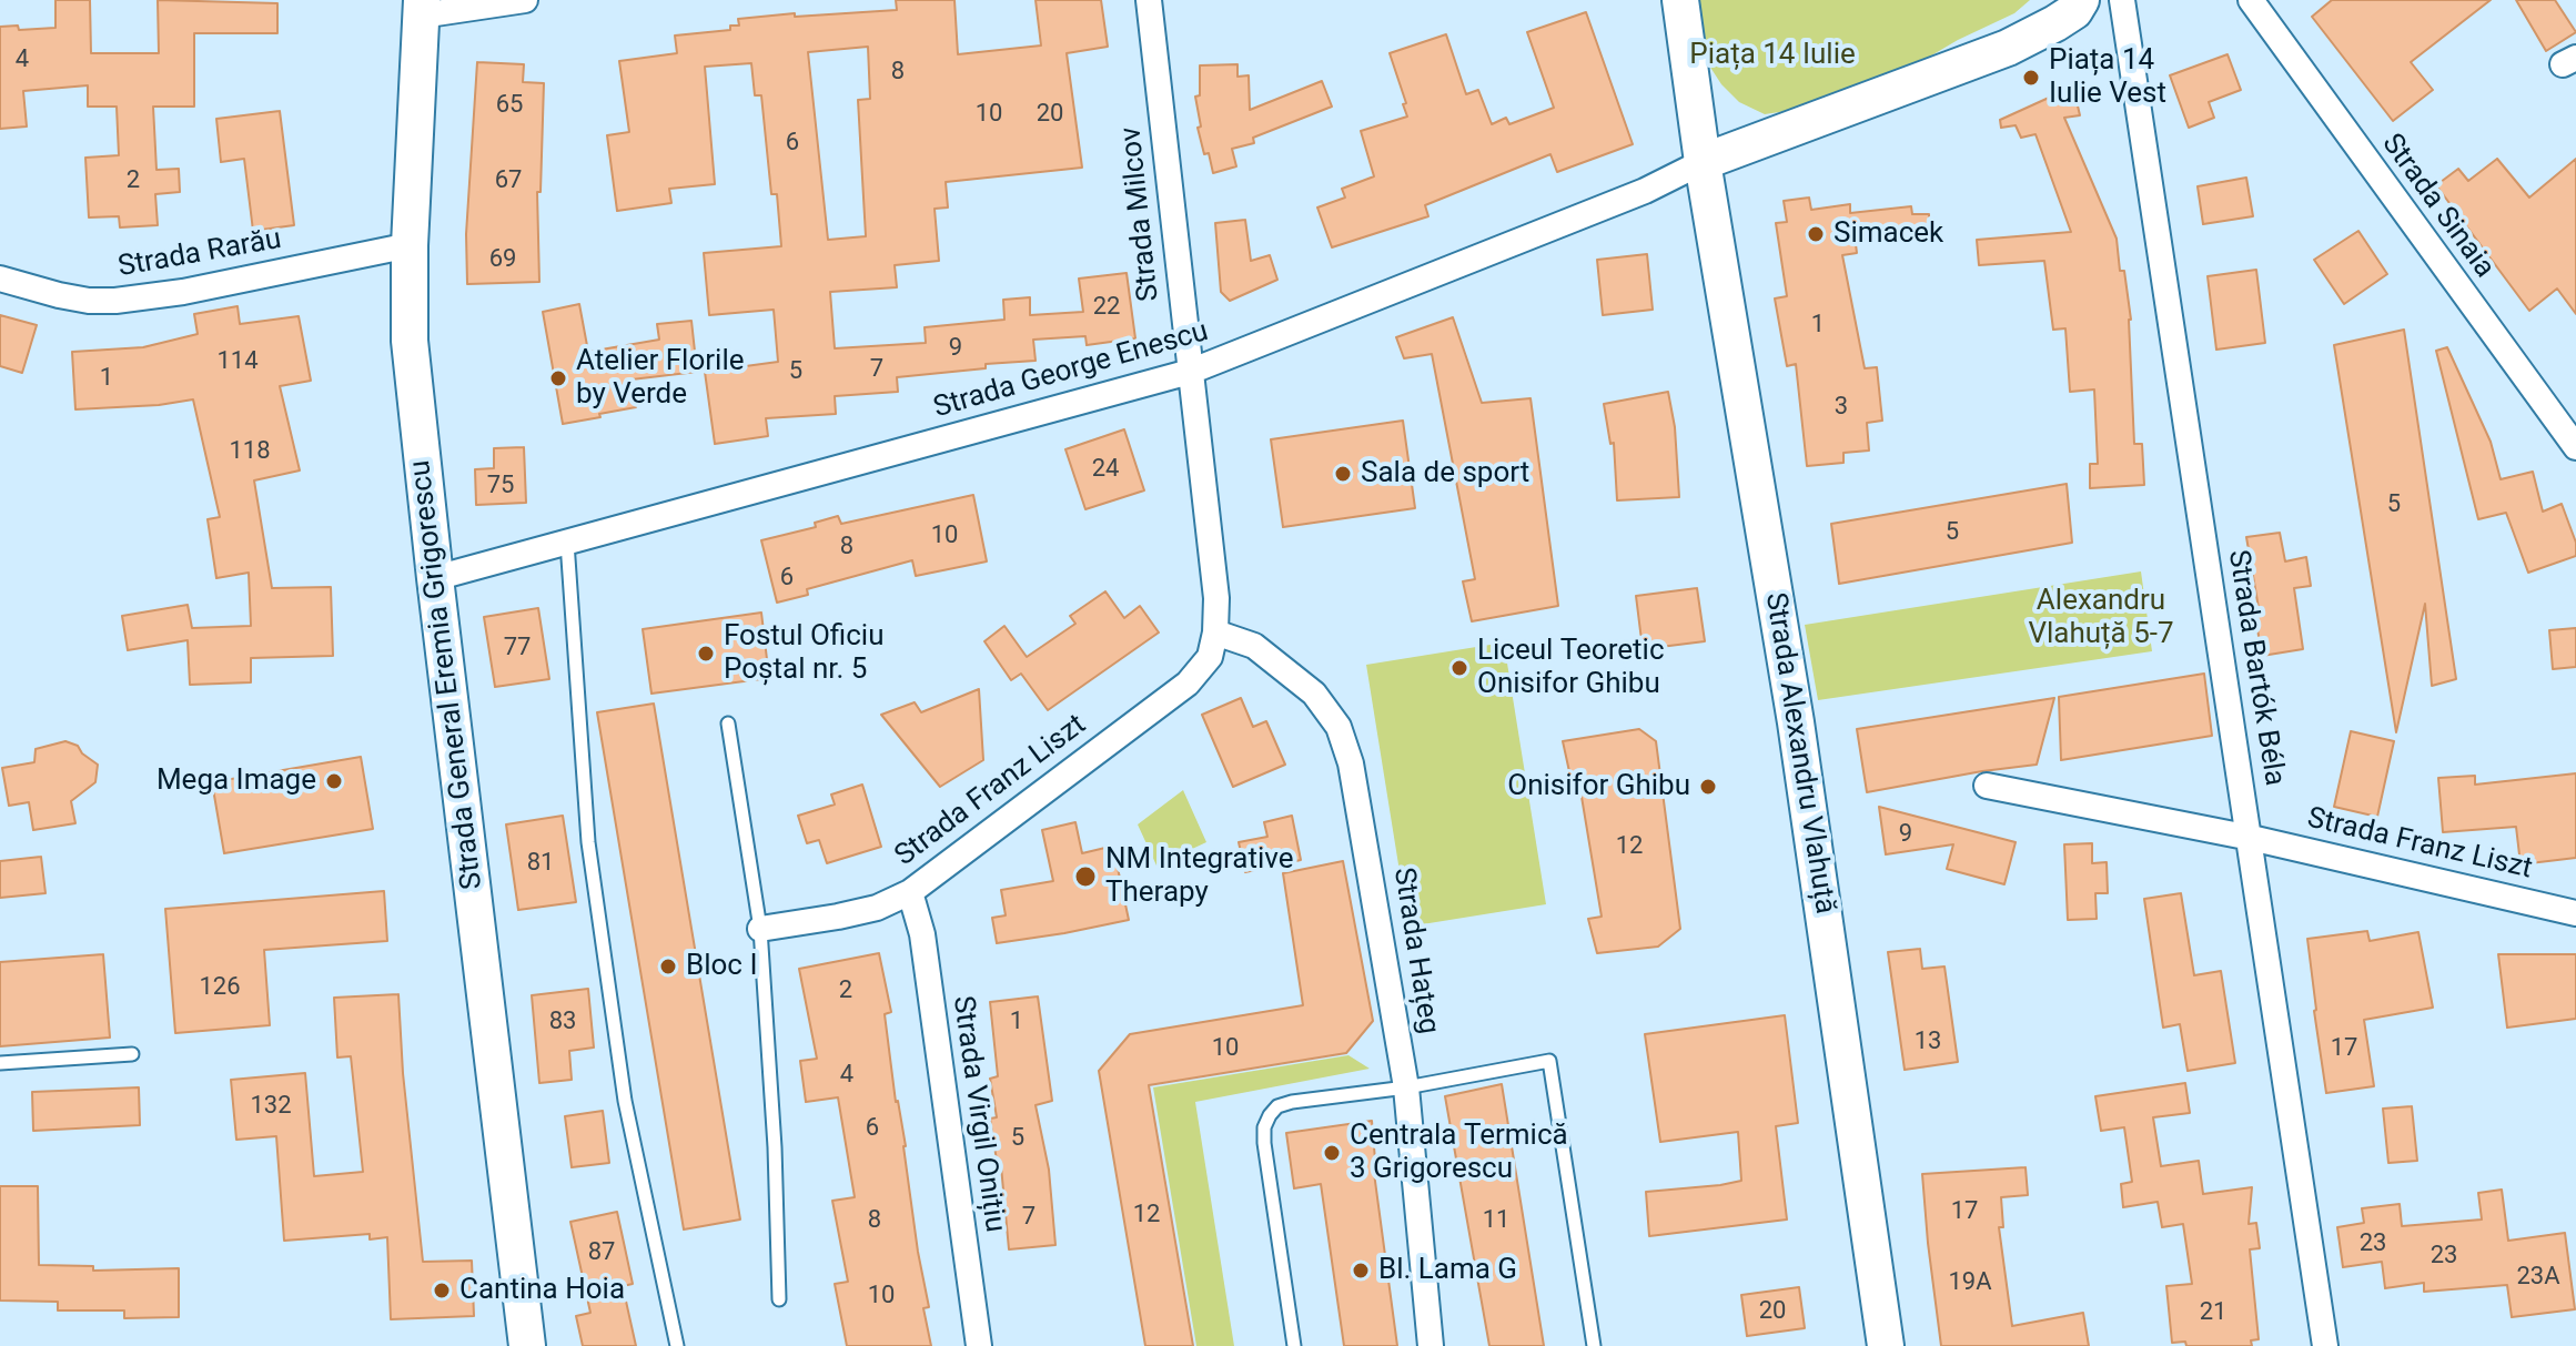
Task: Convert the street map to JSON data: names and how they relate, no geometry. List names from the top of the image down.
{
  "streets": {
    "main road": ["Strada General Eremia Grigorescu", "Strada Alexandru Vlahuță"],
    "street": [
      "Strada Sinaia",
      "Strada Milcov",
      "Strada Rarău",
      "Strada George Enescu",
      "Strada Bartók Béla",
      "Strada Franz Liszt",
      "Strada Hațeg",
      "Strada Virgil Onițiu"
    ]
  },
  "crossings": [
    ["Strada Milcov", "Strada George Enescu"],
    ["Strada Milcov", "Strada Franz Liszt"],
    ["Strada Milcov", "Strada Hațeg"],
    ["Strada Rarău", "Strada General Eremia Grigorescu"],
    ["Strada George Enescu", "Strada General Eremia Grigorescu"],
    ["Strada George Enescu", "Strada Alexandru Vlahuță"],
    ["Strada Bartók Béla", "Strada Franz Liszt"],
    ["Strada Franz Liszt", "Strada Hațeg"],
    ["Strada Franz Liszt", "Strada Virgil Onițiu"]
  ],
  "parks": ["Piața 14 Iulie", "Alexandru Vlahuță 5-7"],
  "places": [
    "Piața 14 Iulie Vest",
    "Simacek",
    "Atelier Florile by Verde",
    "Sala de sport",
    "Fostul Oficiu Poștal nr. 5",
    "Liceul Teoretic Onisifor Ghibu",
    "Mega Image",
    "Onisifor Ghibu",
    "NM Integrative Therapy",
    "Bloc I",
    "Centrala Termică 3 Grigorescu",
    "Bl. Lama G",
    "Cantina Hoia"
  ],
  "house_numbers": [
    "4",
    "8",
    "65",
    "10",
    "20",
    "6",
    "2",
    "67",
    "69",
    "22",
    "1",
    "9",
    "114",
    "7",
    "5",
    "1",
    "3",
    "118",
    "24",
    "75",
    "5",
    "5",
    "10",
    "8",
    "6",
    "77",
    "9",
    "12",
    "81",
    "126",
    "2",
    "83",
    "1",
    "13",
    "10",
    "17",
    "4",
    "132",
    "6",
    "5",
    "17",
    "12",
    "7",
    "8",
    "11",
    "23",
    "87",
    "23",
    "23A",
    "19A",
    "10",
    "20",
    "21"
  ]
}
